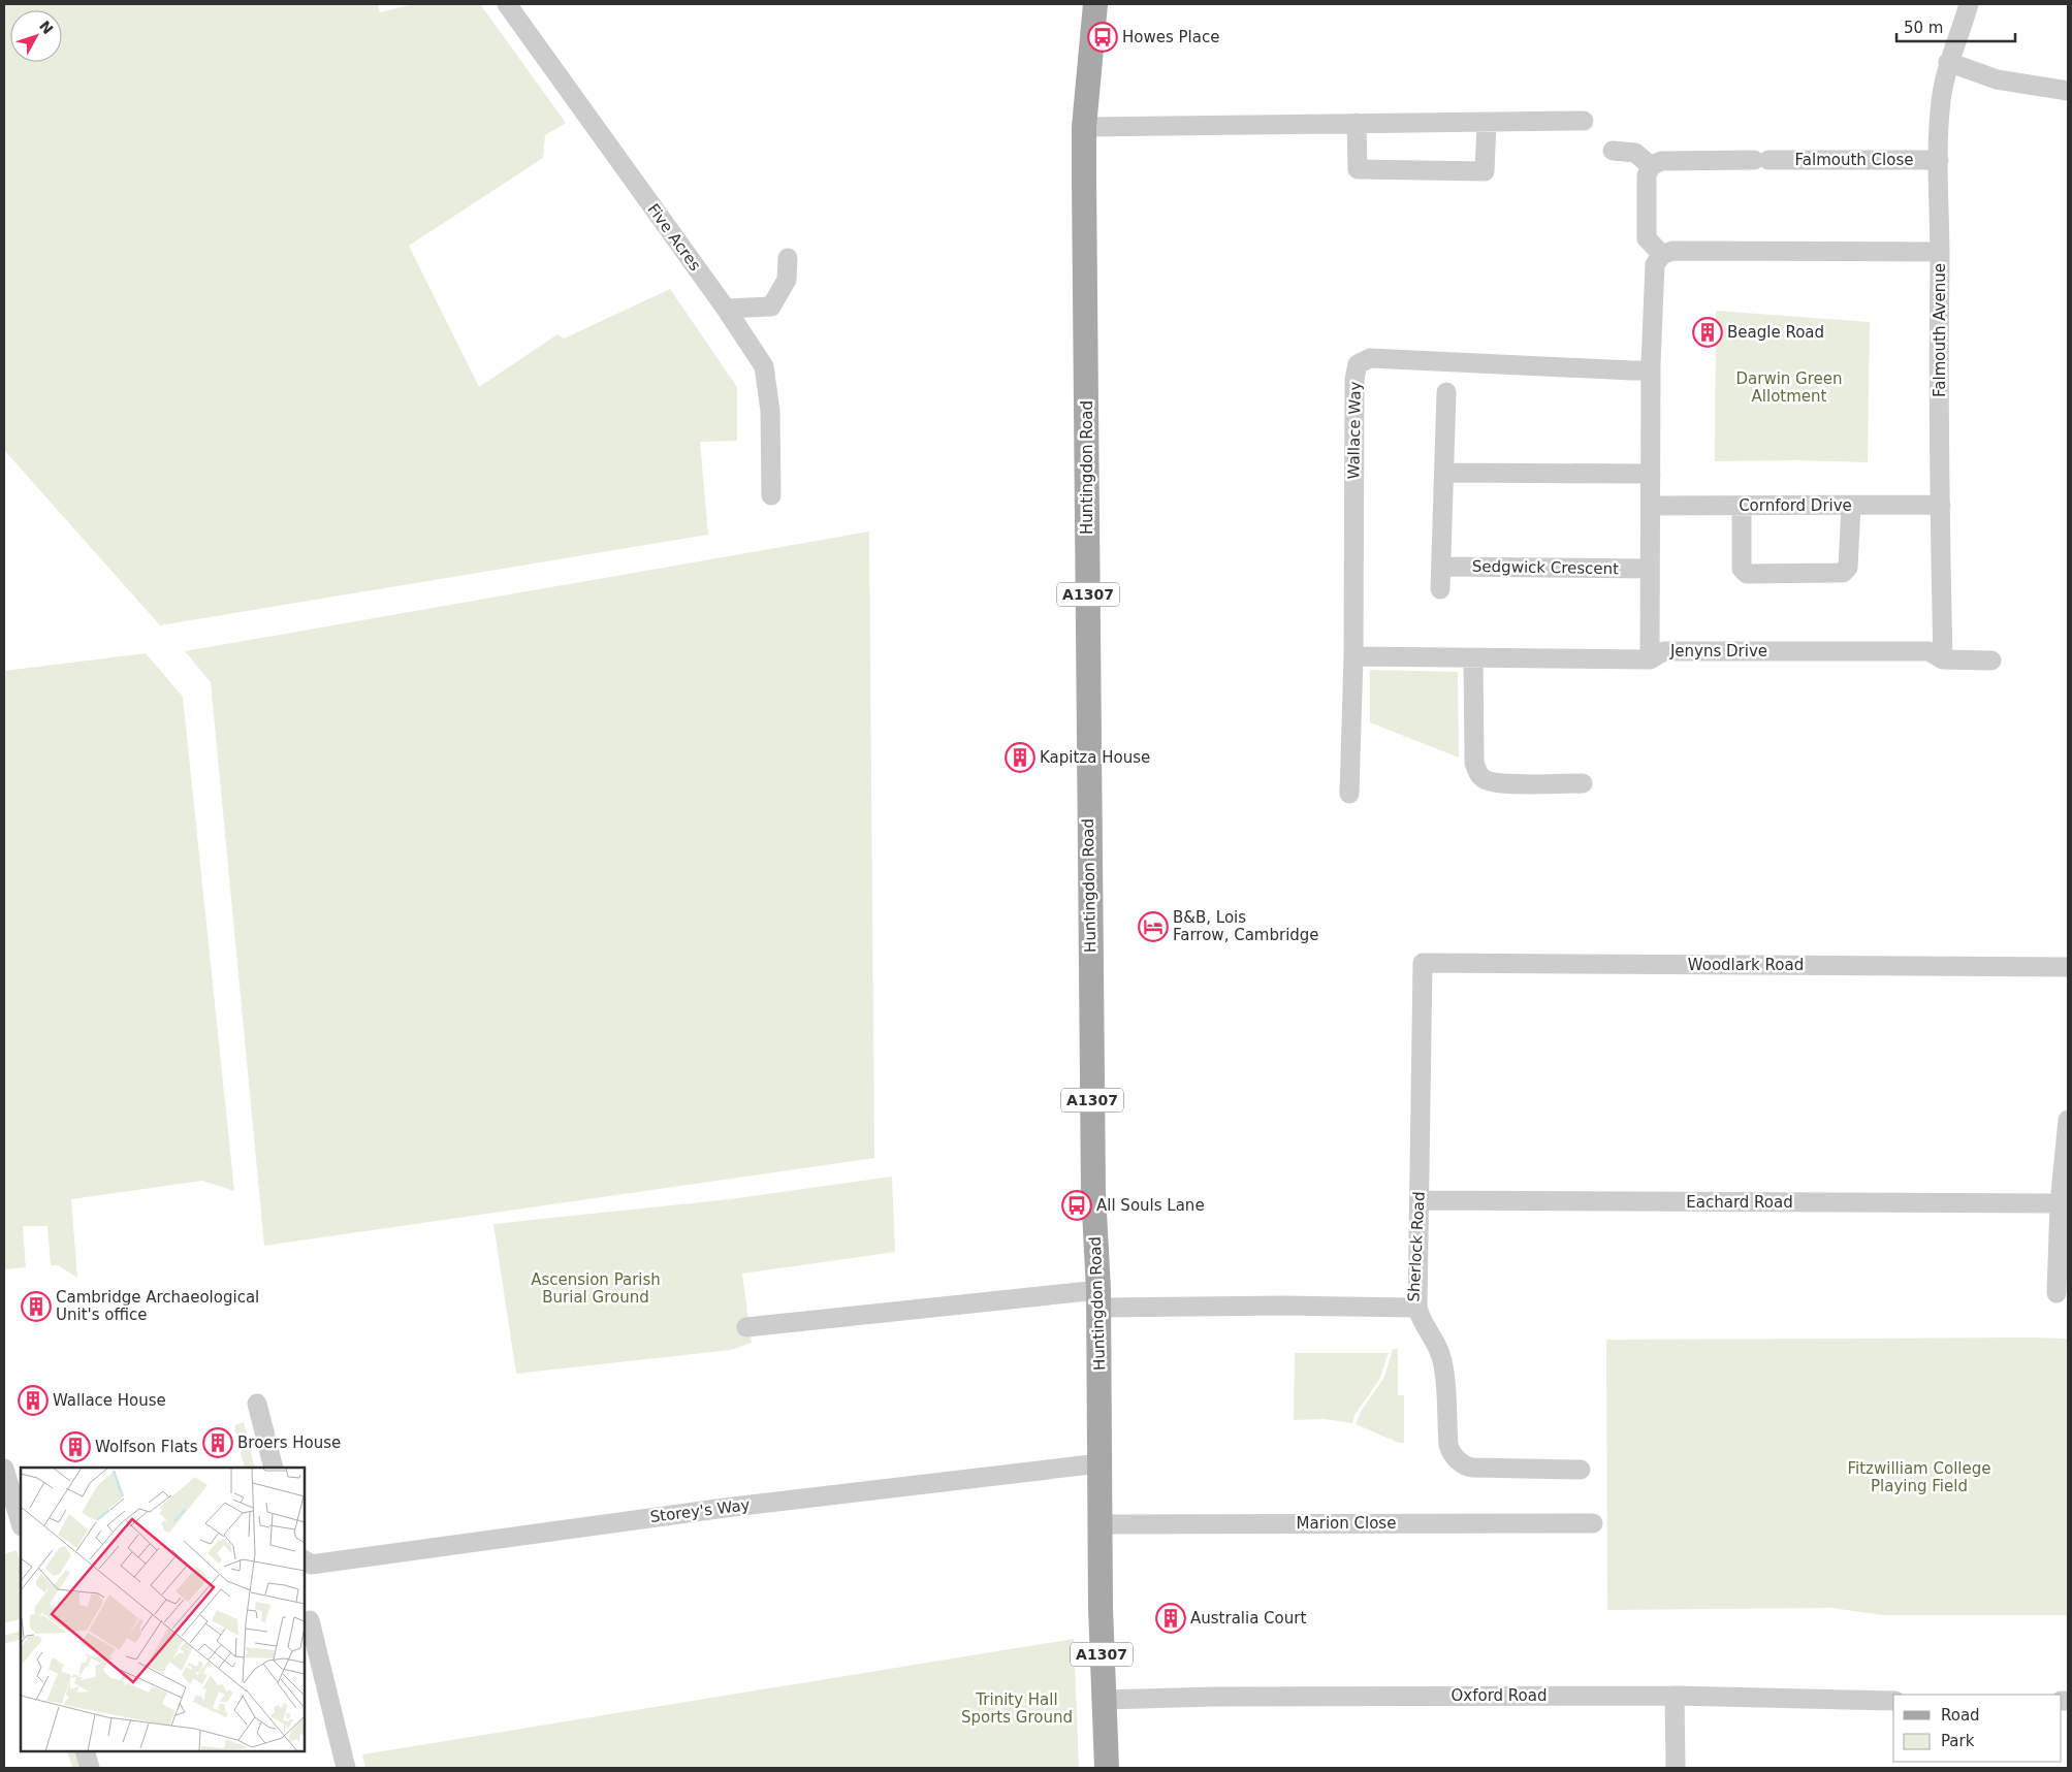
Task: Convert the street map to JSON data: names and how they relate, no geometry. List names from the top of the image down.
{
  "streets": {
    "main road": ["Huntingdon Road", "A1307"],
    "street": [
      "Falmouth Close",
      "Five Acres",
      "Falmouth Avenue",
      "Wallace Way",
      "Cornford Drive",
      "Sedgwick Crescent",
      "Jenyns Drive",
      "Woodlark Road",
      "Eachard Road",
      "Sherlock Road",
      "Storey's Way",
      "Marion Close",
      "Oxford Road"
    ]
  },
  "crossings": [
    ["Falmouth Close", "Falmouth Avenue"],
    ["Falmouth Avenue", "Cornford Drive"],
    ["Falmouth Avenue", "Jenyns Drive"],
    ["Wallace Way", "Jenyns Drive"],
    ["Huntingdon Road", "Sherlock Road"],
    ["Huntingdon Road", "Storey's Way"],
    ["Huntingdon Road", "Marion Close"],
    ["Huntingdon Road", "Oxford Road"],
    ["Woodlark Road", "Sherlock Road"],
    ["Eachard Road", "Sherlock Road"]
  ],
  "parks": [
    "Darwin Green Allotment",
    "Ascension Parish Burial Ground",
    "Fitzwilliam College Playing Field",
    "Trinity Hall Sports Ground"
  ],
  "places": {
    "bus stop": ["Howes Place", "All Souls Lane"],
    "building": [
      "Beagle Road",
      "Kapitza House",
      "Cambridge Archaeological Unit's office",
      "Wallace House",
      "Broers House",
      "Wolfson Flats",
      "Australia Court"
    ],
    "hotel": ["B&B, Lois Farrow, Cambridge"]
  },
  "legend": ["Road", "Park"],
  "scale_bar": "50 m",
  "north": "top right"
}
